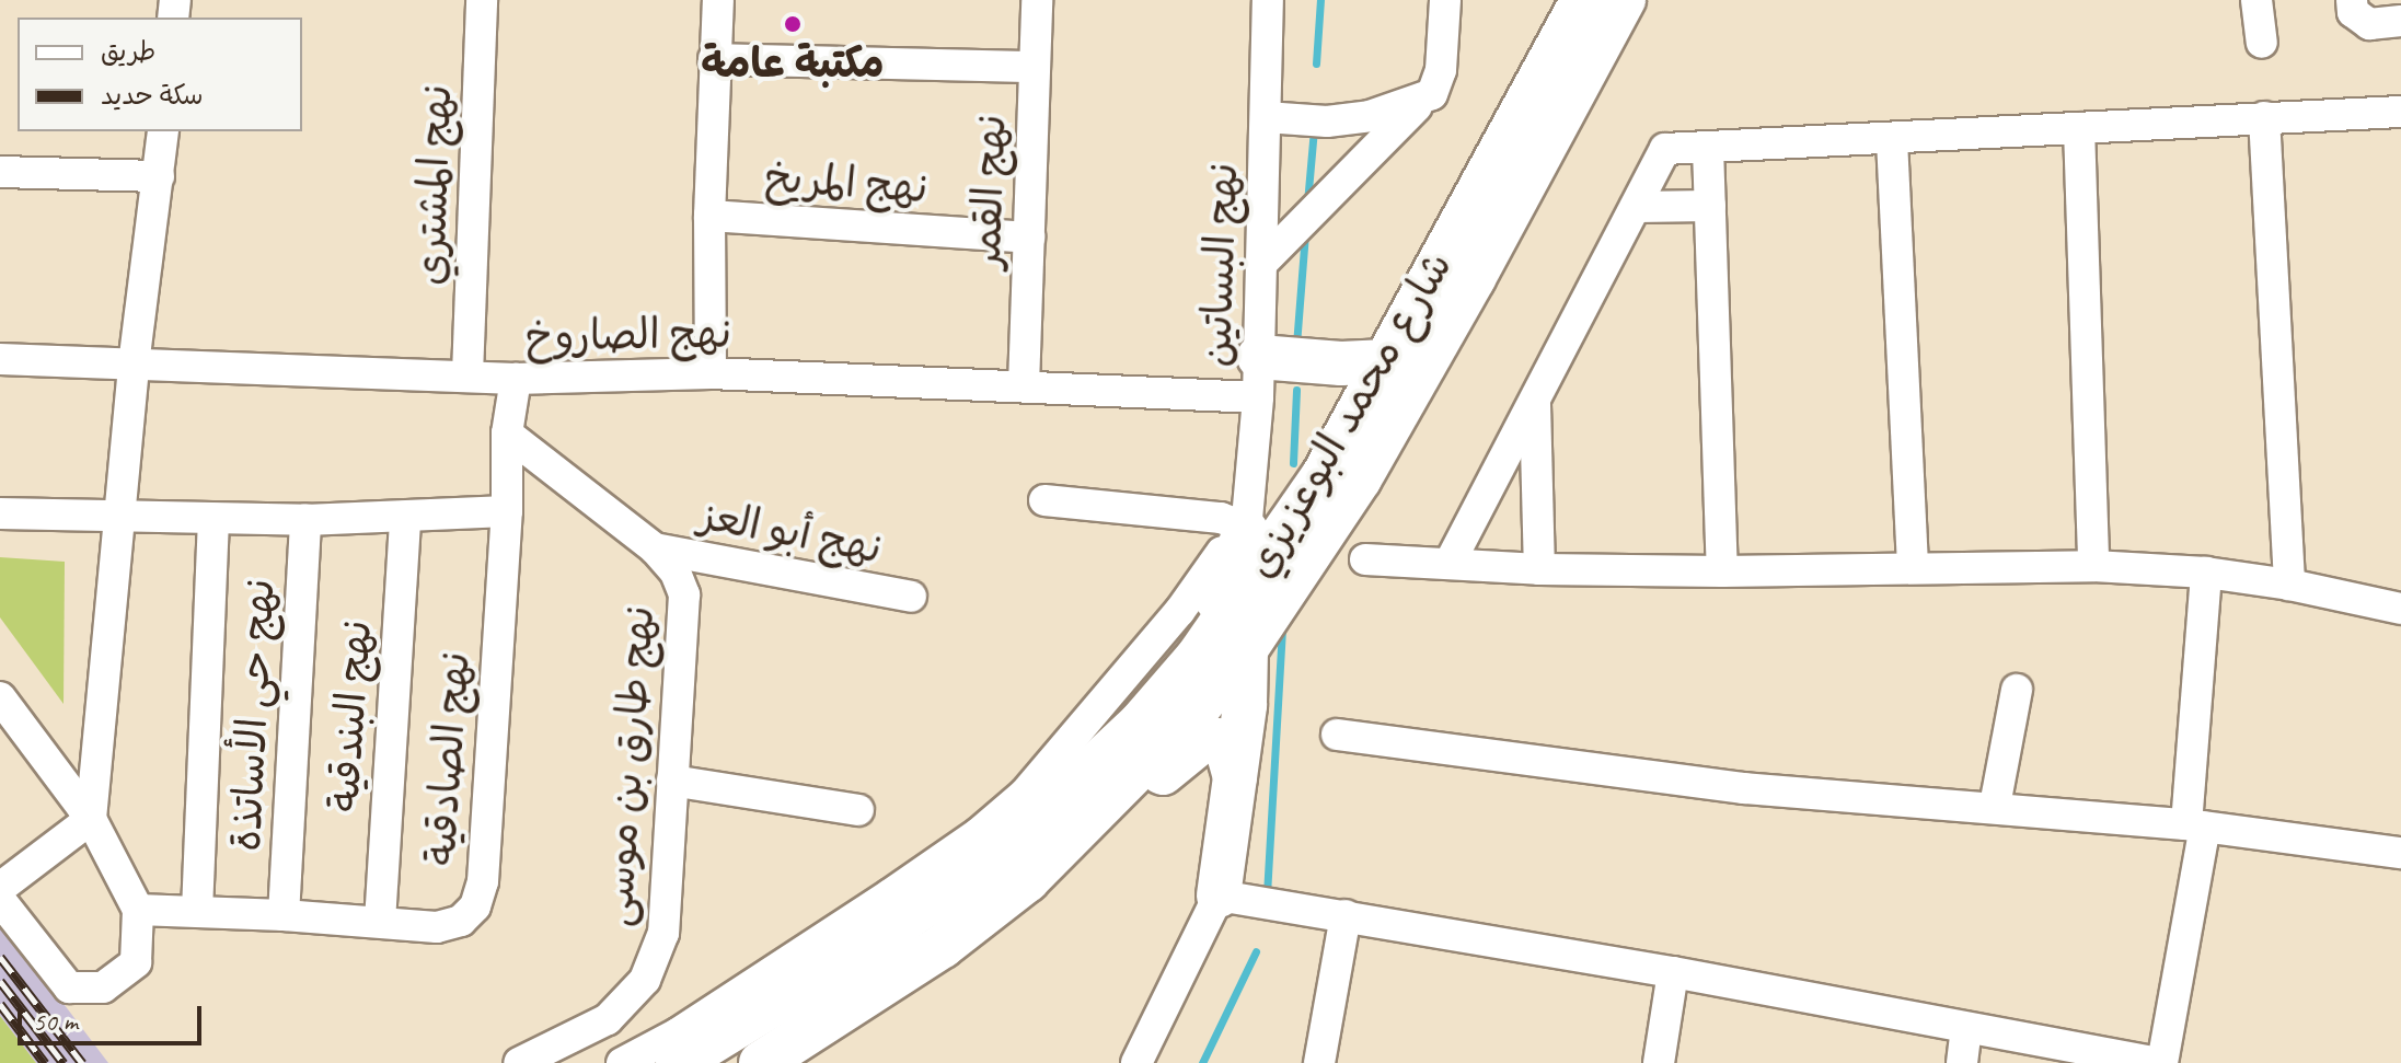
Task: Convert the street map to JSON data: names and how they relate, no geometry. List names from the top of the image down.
{
  "streets": {
    "highway": ["شارع محمد البوعزيزي"],
    "street": [
      "نهج المريخ",
      "نهج المشتري",
      "نهج القمر",
      "نهج البساتين",
      "نهج الصاروخ",
      "نهج أبو العز",
      "نهج حي الأساتذة",
      "نهج البندقية",
      "نهج الصادقية",
      "نهج طارق بن موسى"
    ]
  },
  "crossings": [
    ["نهج المريخ", "نهج القمر"],
    ["نهج المشتري", "نهج الصاروخ"],
    ["نهج القمر", "نهج الصاروخ"],
    ["نهج البساتين", "نهج الصاروخ"],
    ["نهج الصاروخ", "نهج الصادقية"],
    ["نهج أبو العز", "نهج طارق بن موسى"],
    ["نهج حي الأساتذة", "نهج الصادقية"],
    ["نهج البندقية", "نهج الصادقية"],
    ["نهج الصادقية", "نهج طارق بن موسى"]
  ],
  "places": ["مكتبة عامة"],
  "legend": ["طريق", "سكة حديد"],
  "scale_bar": "50 m"
}
